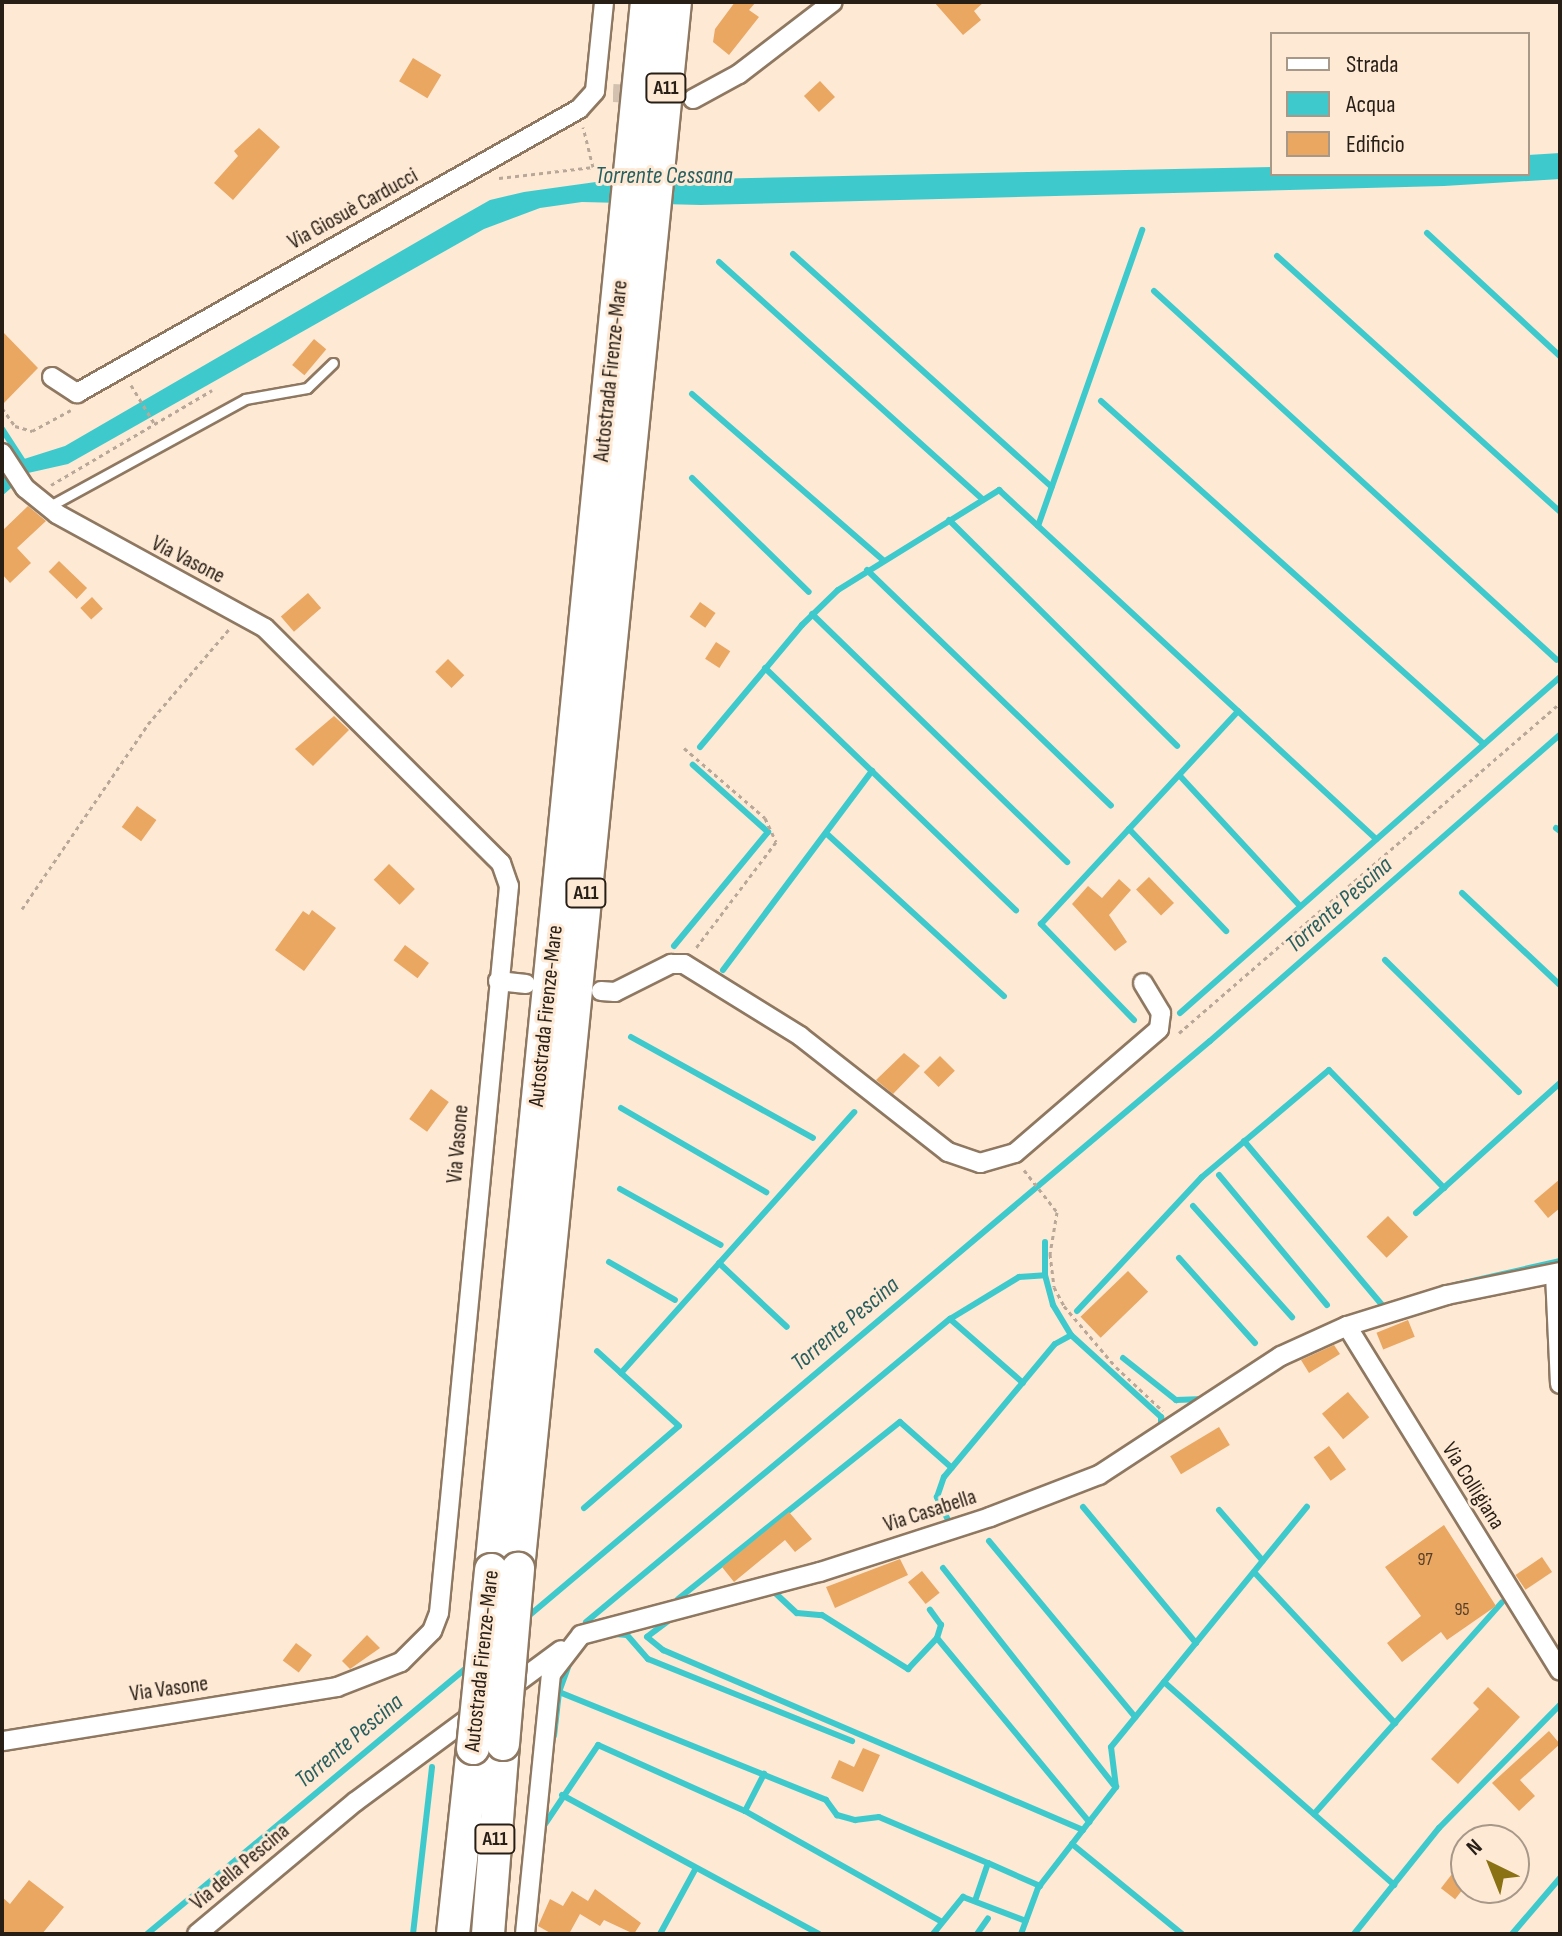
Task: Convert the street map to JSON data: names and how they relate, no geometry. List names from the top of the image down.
{
  "streets": {
    "highway": ["A11", "Autostrada Firenze-Mare"],
    "street": [
      "Via Giosuè Carducci",
      "Via Vasone",
      "Via Colligiana",
      "Via Casabella",
      "Via della Pescina"
    ]
  },
  "crossings": [
    ["Via Colligiana", "Via Casabella"],
    ["Via Casabella", "Via della Pescina"]
  ],
  "water": ["Torrente Cessana", "Torrente Pescina"],
  "house_numbers": ["97", "95"],
  "legend": ["Strada", "Acqua", "Edificio"],
  "north": "top left"
}
